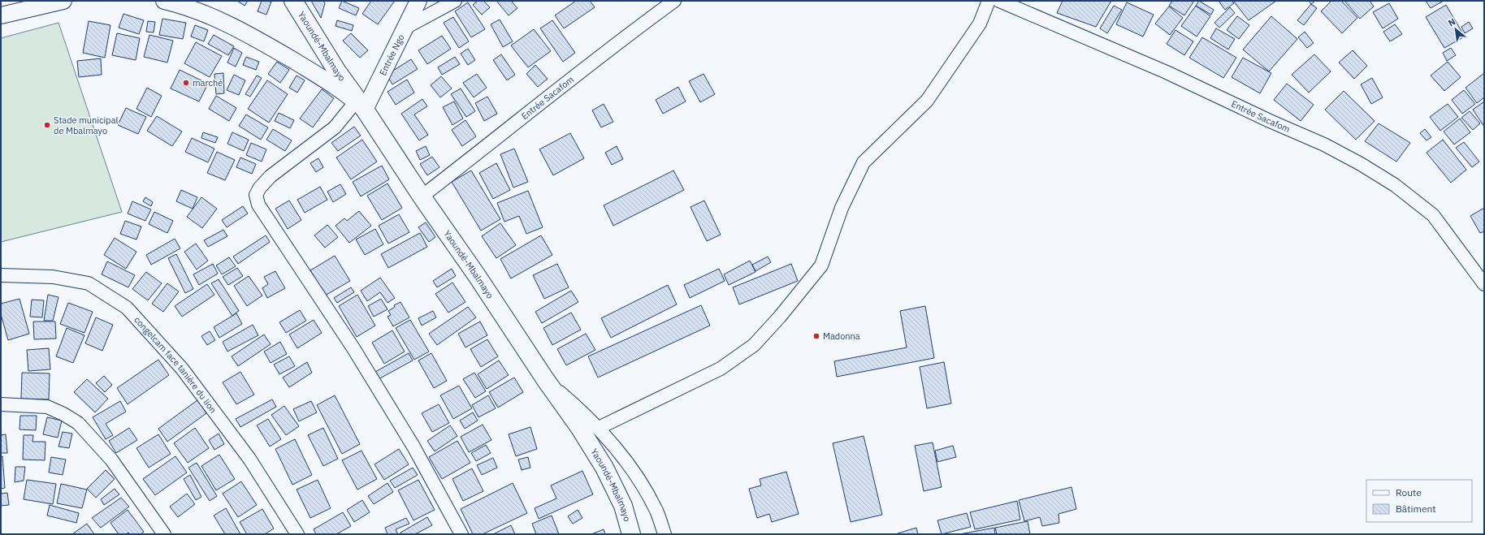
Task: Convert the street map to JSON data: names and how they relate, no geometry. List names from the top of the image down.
{
  "streets": {
    "highway": ["Yaoundé-Mbalmayo"],
    "street": ["Entrée Ngo", "Entrée Sacafom", "congelcam face tanière du lion"]
  },
  "crossings": [
    ["Yaoundé-Mbalmayo", "Entrée Ngo"],
    ["Yaoundé-Mbalmayo", "Entrée Sacafom"]
  ],
  "places": ["marché", "Stade municipal de Mbalmayo", "Madonna"],
  "legend": ["Route", "Bâtiment"],
  "north": "top left"
}
